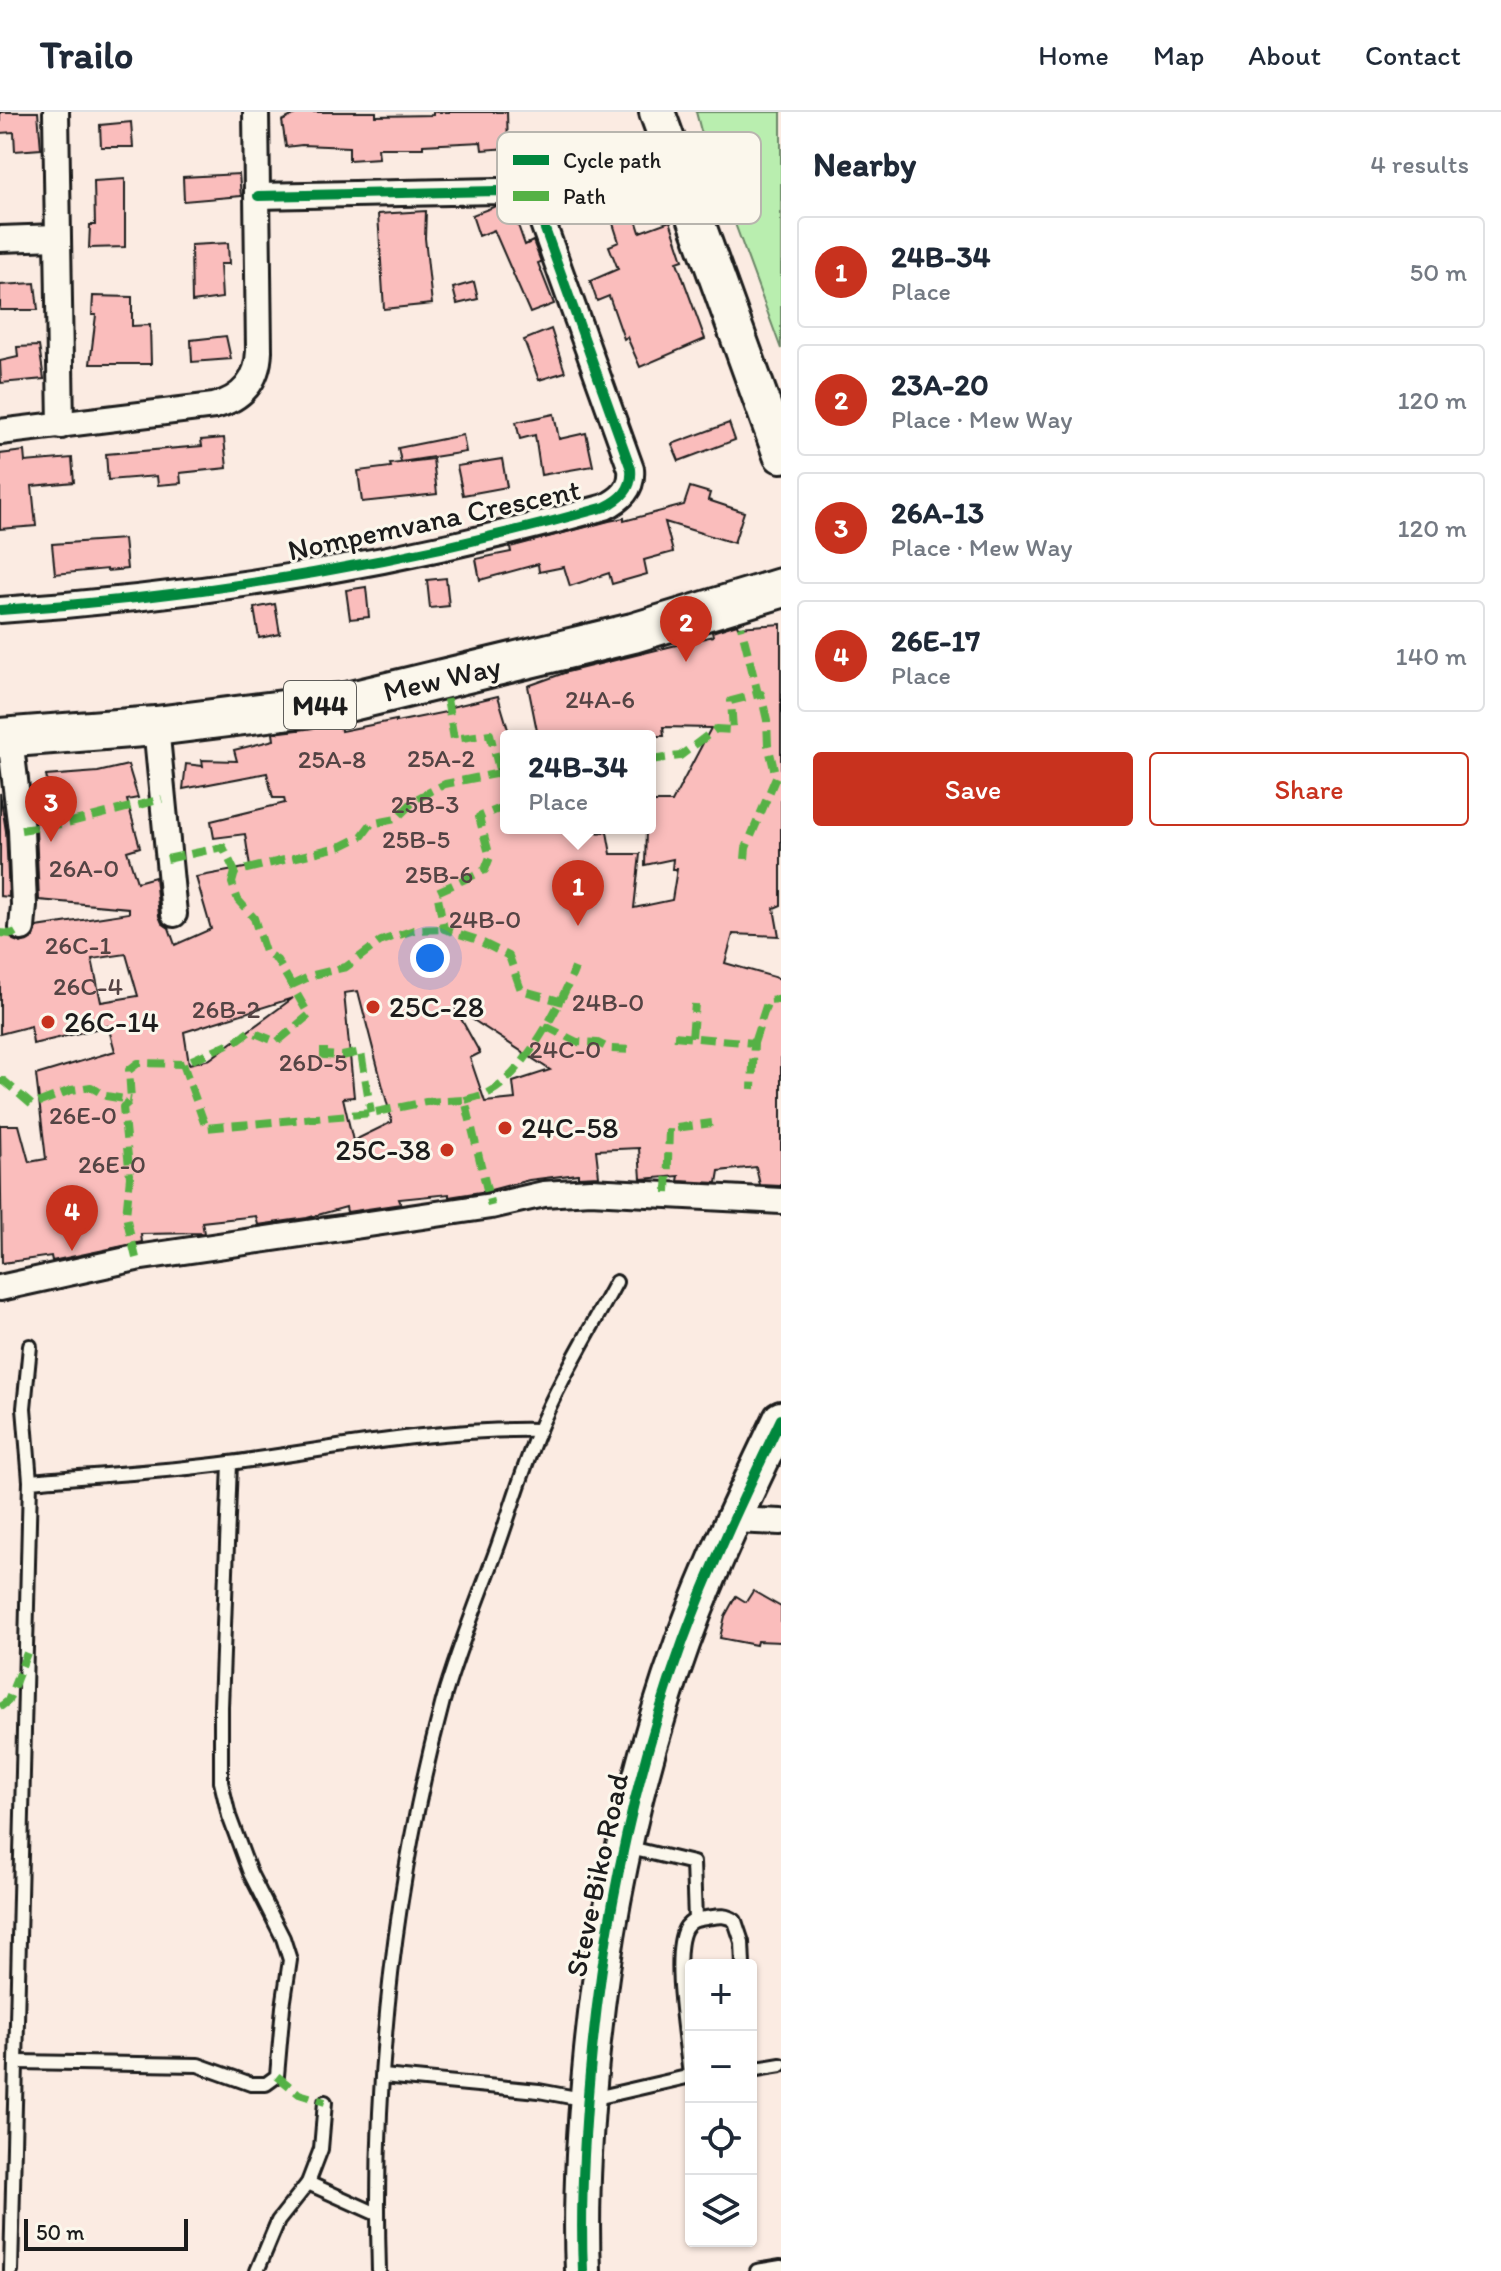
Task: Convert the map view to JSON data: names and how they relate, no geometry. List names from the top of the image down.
{
  "streets": {
    "main road": ["Mew Way", "M44"],
    "street": ["Nompemvana Crescent", "Steve Biko Road"]
  },
  "places": [
    "25C-28",
    "26C-14",
    "24C-58",
    "25C-38"
  ],
  "house_numbers": [
    "24A-6",
    "25A-2",
    "25A-8",
    "25B-3",
    "25B-5",
    "26A-0",
    "25B-6",
    "24B-0",
    "26C-1",
    "26C-4",
    "24B-0",
    "26B-2",
    "24C-0",
    "26D-5",
    "26E-0",
    "26E-0"
  ],
  "legend": ["Cycle path", "Path"],
  "scale_bar": "50 m",
  "page": {
    "header": "Trailo",
    "nav": [
      "Home",
      "Map",
      "About",
      "Contact"
    ],
    "heading": ["Nearby", "4 results"],
    "list": [
      {
        "mark": "1",
        "name": "24B-34",
        "note": "Place",
        "value": "50 m"
      },
      {
        "mark": "2",
        "name": "23A-20",
        "note": "Place · Mew Way",
        "value": "120 m"
      },
      {
        "mark": "3",
        "name": "26A-13",
        "note": "Place · Mew Way",
        "value": "120 m"
      },
      {
        "mark": "4",
        "name": "26E-17",
        "note": "Place",
        "value": "140 m"
      }
    ],
    "pins": [
      "2",
      "3",
      "1",
      "4"
    ],
    "buttons": ["Save", "Share"],
    "popup": ["24B-34", "Place"],
    "map_buttons": ["+", "−"],
    "scale": "50 m"
  }
}
